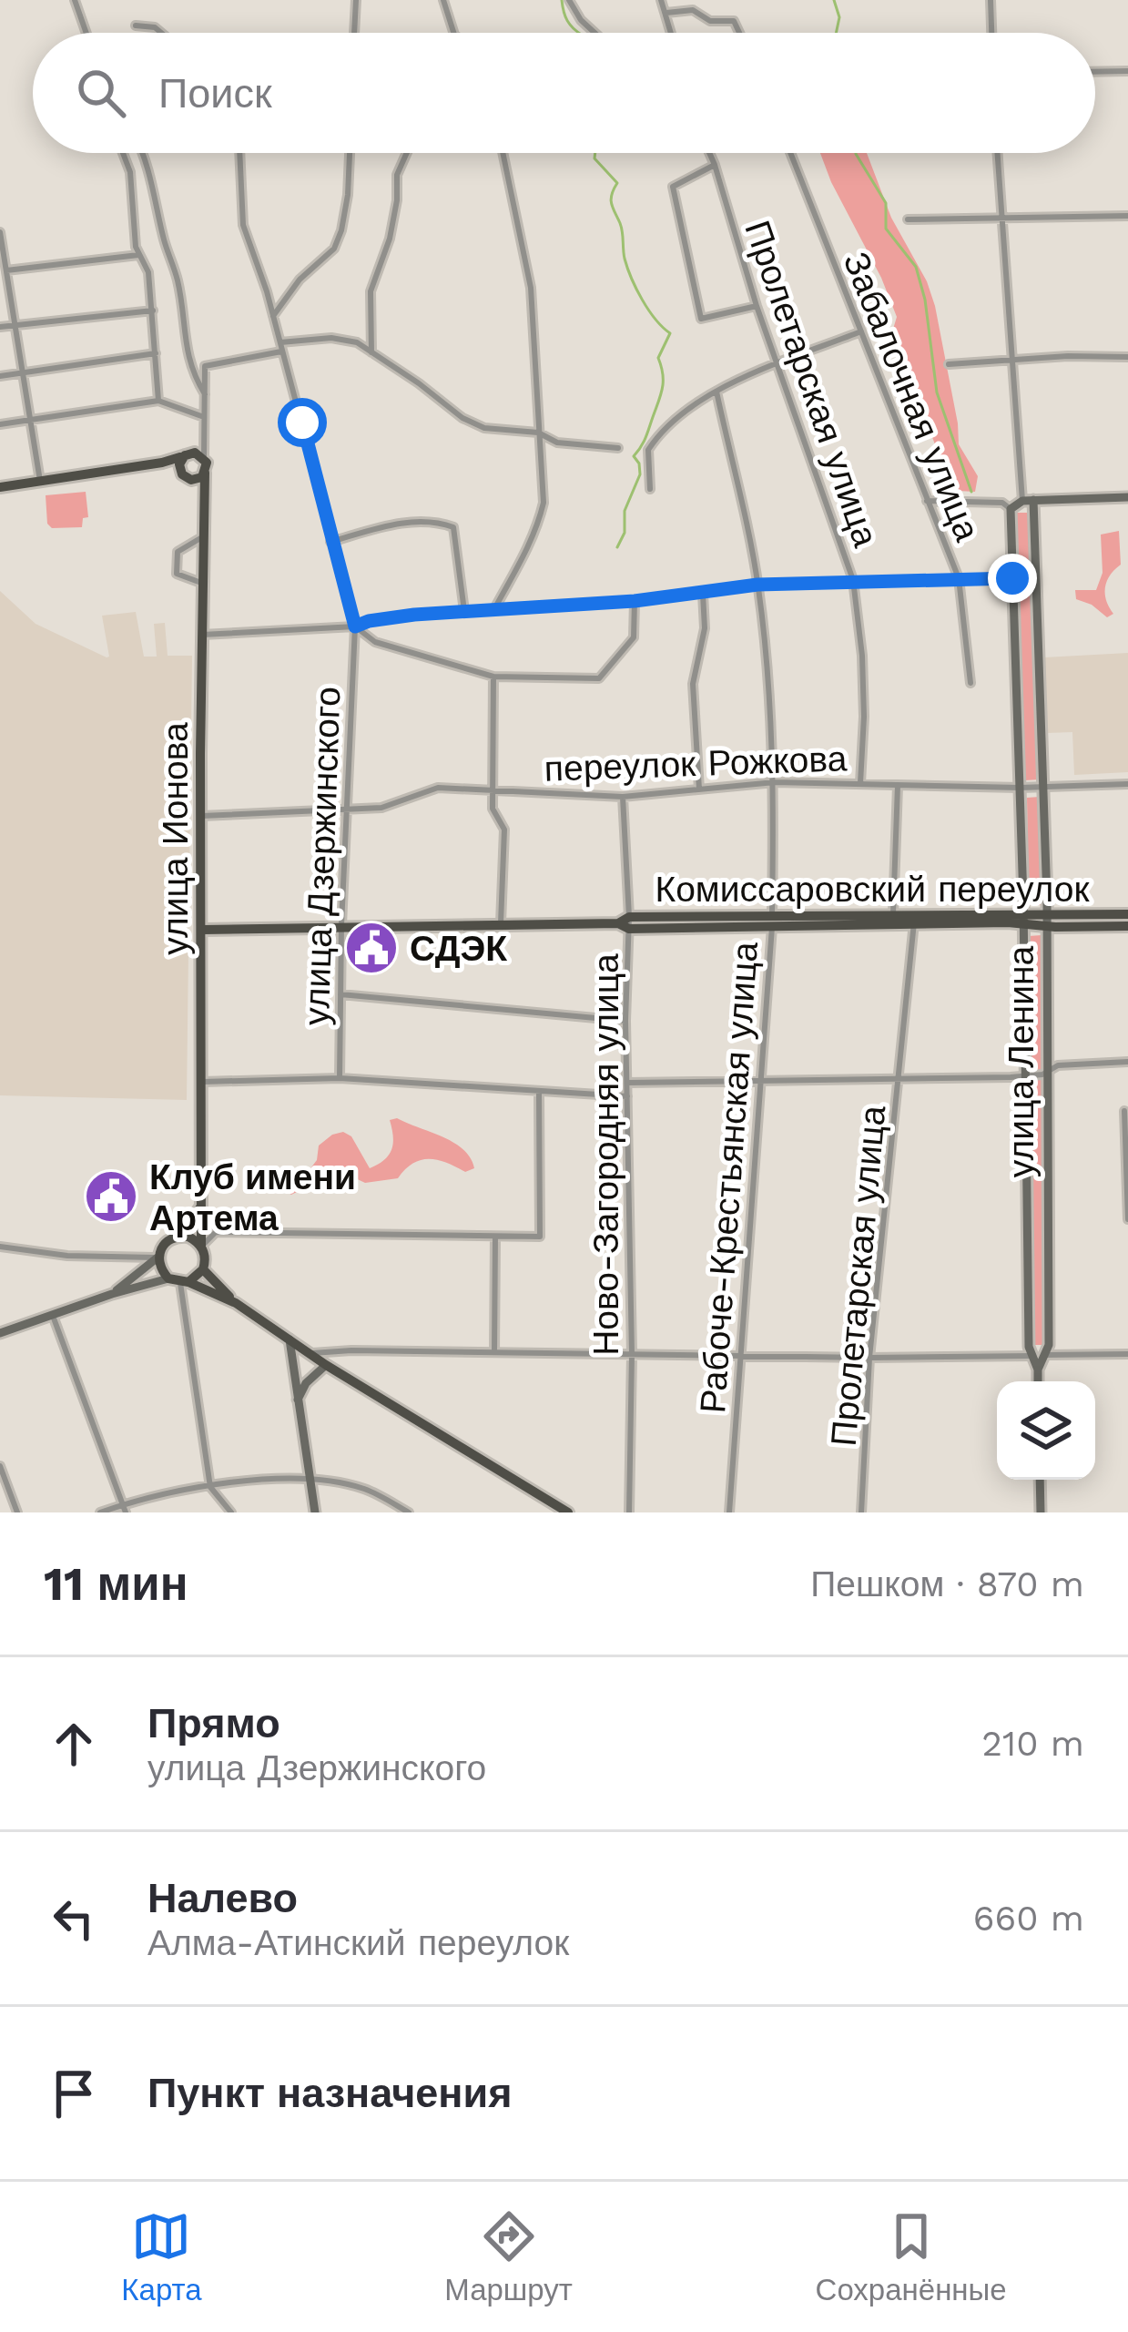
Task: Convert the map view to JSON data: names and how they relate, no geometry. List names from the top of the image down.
{
  "streets": {
    "main road": ["улица Ионова", "Комиссаровский переулок", "улица Ленина"],
    "street": [
      "Пролетарская улица",
      "Забалочная улица",
      "переулок Рожкова",
      "улица Дзержинского",
      "Ново-Загородняя улица",
      "Рабоче-Крестьянская улица"
    ]
  },
  "crossings": [
    ["Пролетарская улица", "переулок Рожкова"],
    ["Пролетарская улица", "Комиссаровский переулок"],
    ["переулок Рожкова", "улица Ионова"],
    ["переулок Рожкова", "улица Дзержинского"],
    ["переулок Рожкова", "улица Ленина"],
    ["переулок Рожкова", "Ново-Загородняя улица"],
    ["переулок Рожкова", "Рабоче-Крестьянская улица"],
    ["улица Ионова", "Комиссаровский переулок"],
    ["улица Дзержинского", "Комиссаровский переулок"],
    ["Комиссаровский переулок", "улица Ленина"],
    ["Комиссаровский переулок", "Ново-Загородняя улица"],
    ["Комиссаровский переулок", "Рабоче-Крестьянская улица"]
  ],
  "places": {
    "public building": ["СДЭК", "Клуб имени Артема"]
  },
  "page": {
    "search": "Поиск",
    "heading": ["11 мин", "Пешком · 870 m"],
    "list": [
      ["Прямо", "улица Дзержинского", "210 m"],
      ["Налево", "Алма-Атинский переулок", "660 m"],
      "Пункт назначения"
    ],
    "nav": ["Карта", "Маршрут", "Сохранённые"]
  }
}
